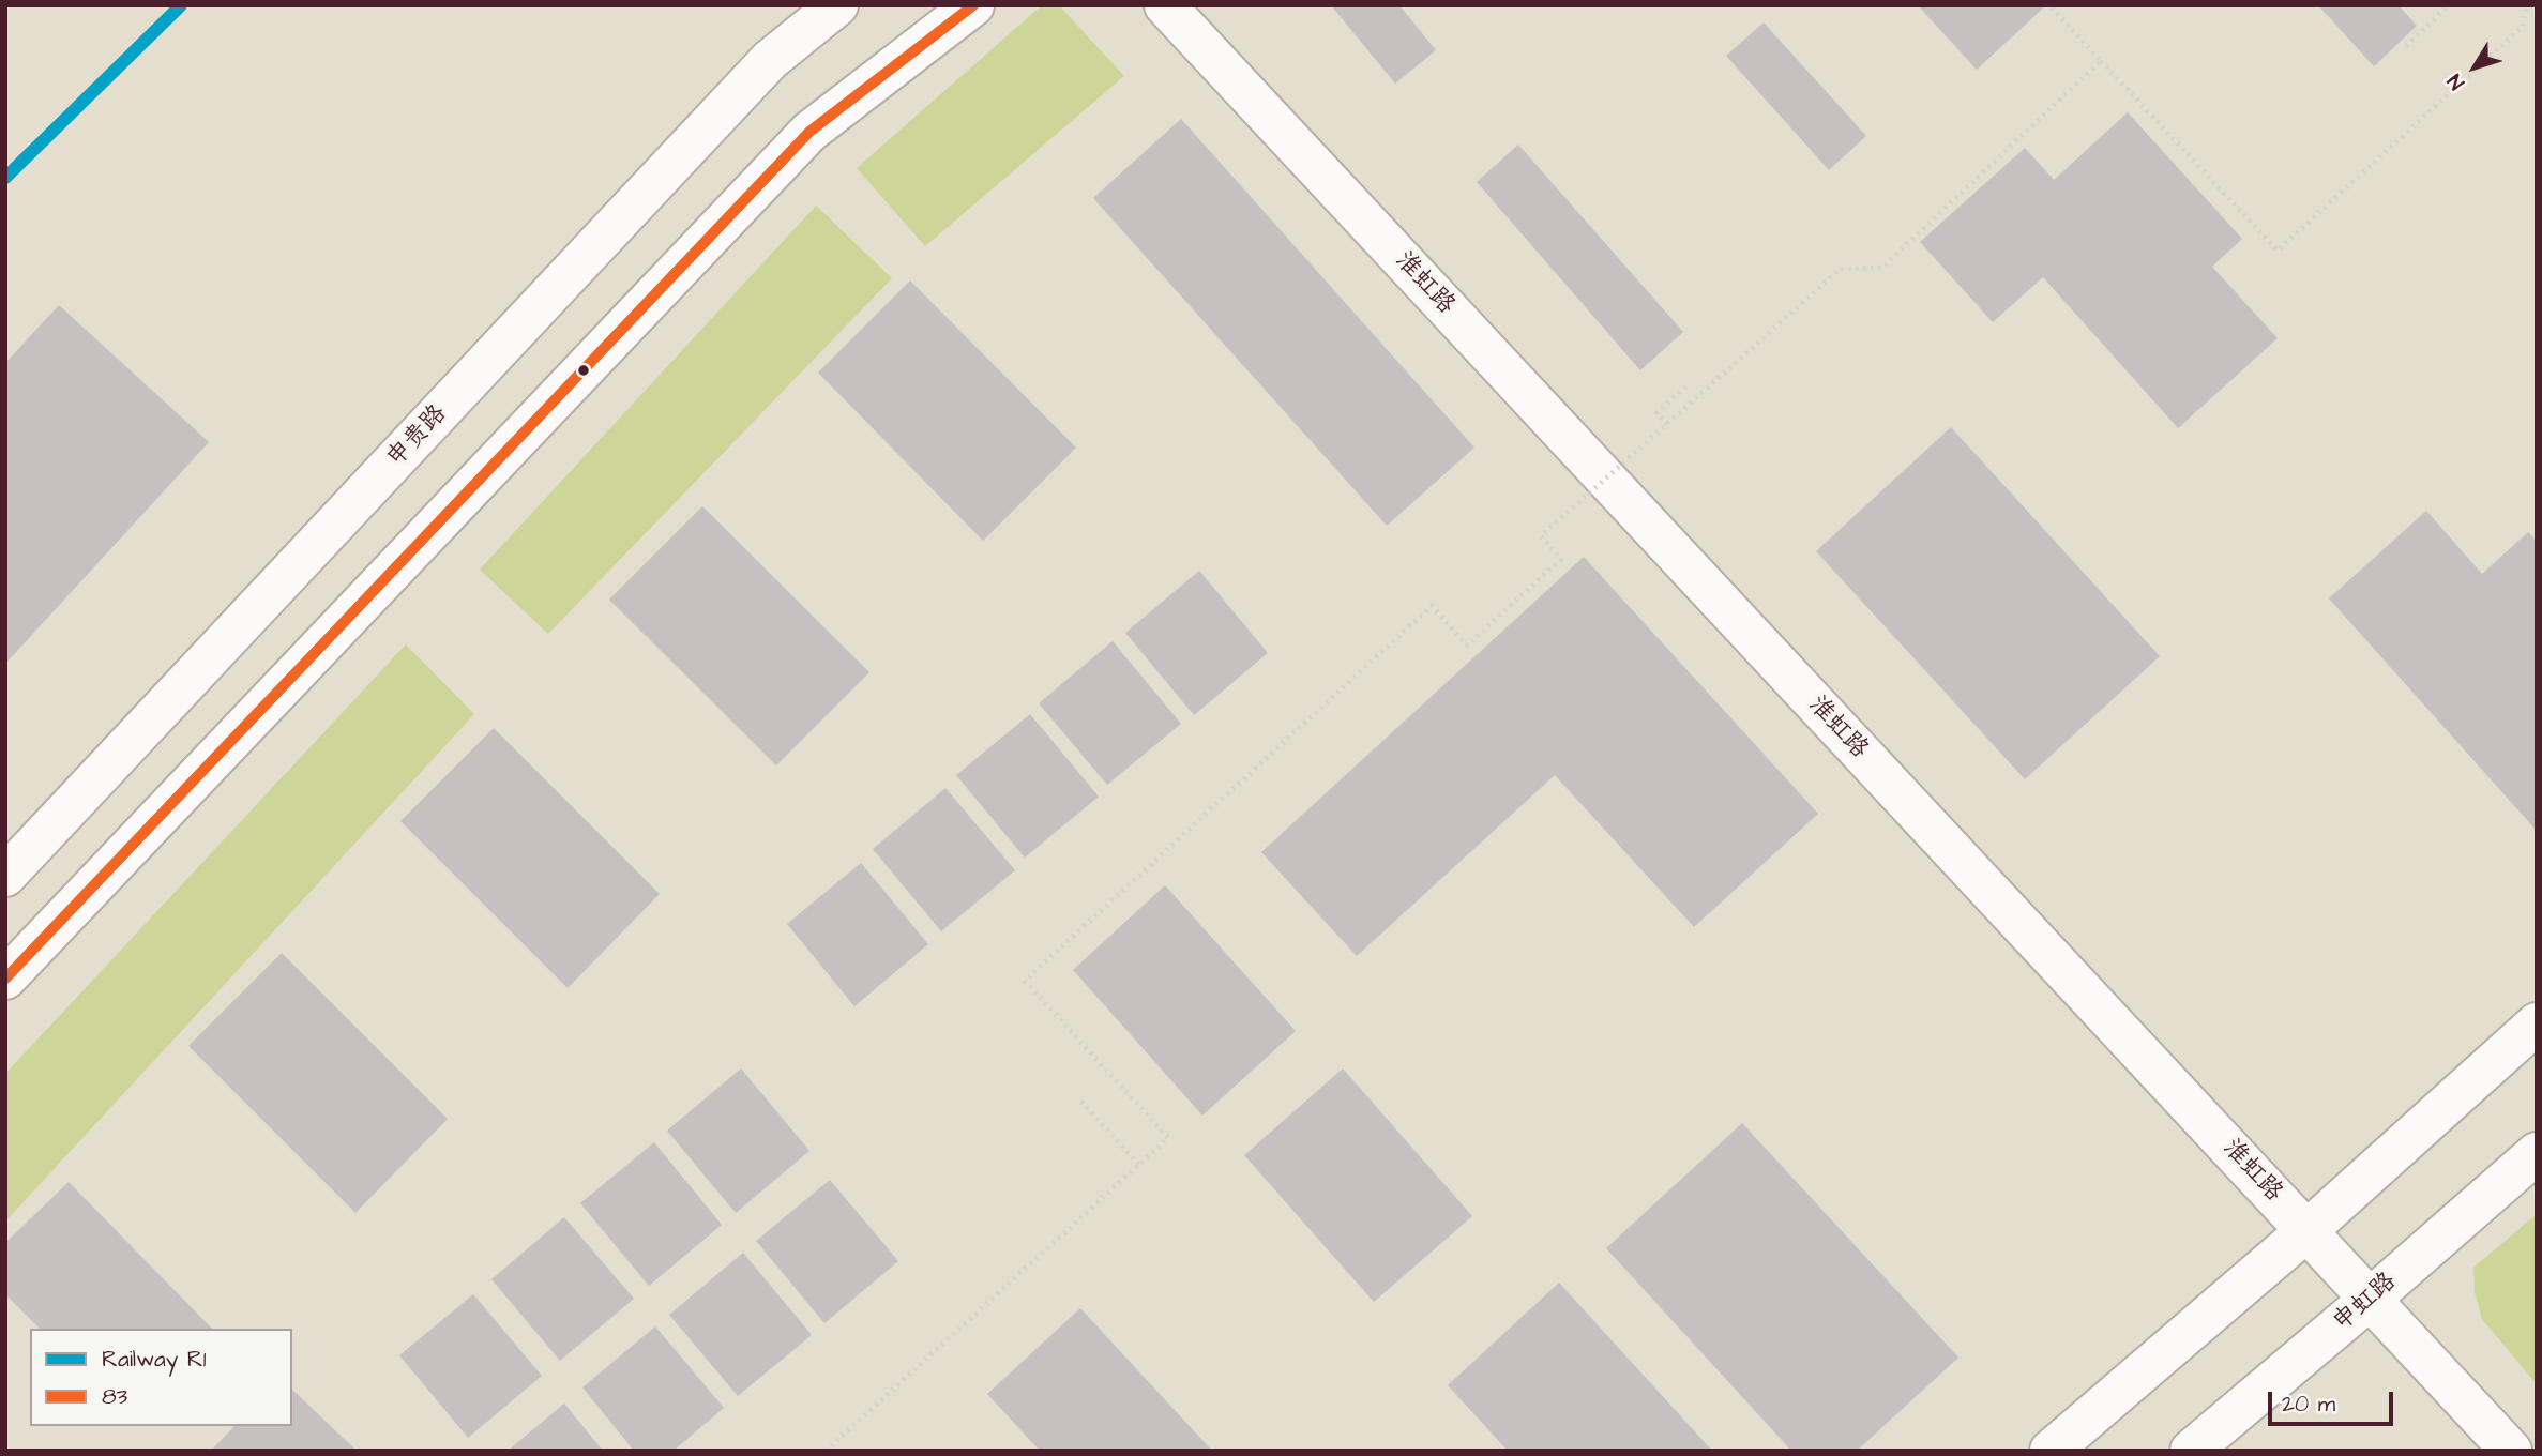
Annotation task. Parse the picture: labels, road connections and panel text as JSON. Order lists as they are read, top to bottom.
{
  "streets": {
    "main road": ["淮虹路", "申贵路", "申虹路"]
  },
  "crossings": [
    ["淮虹路", "申虹路"]
  ],
  "lines": ["rail line R1", "transit line 83"],
  "legend": ["Railway R1", "83"],
  "scale_bar": "20 m",
  "north": "bottom left"
}
